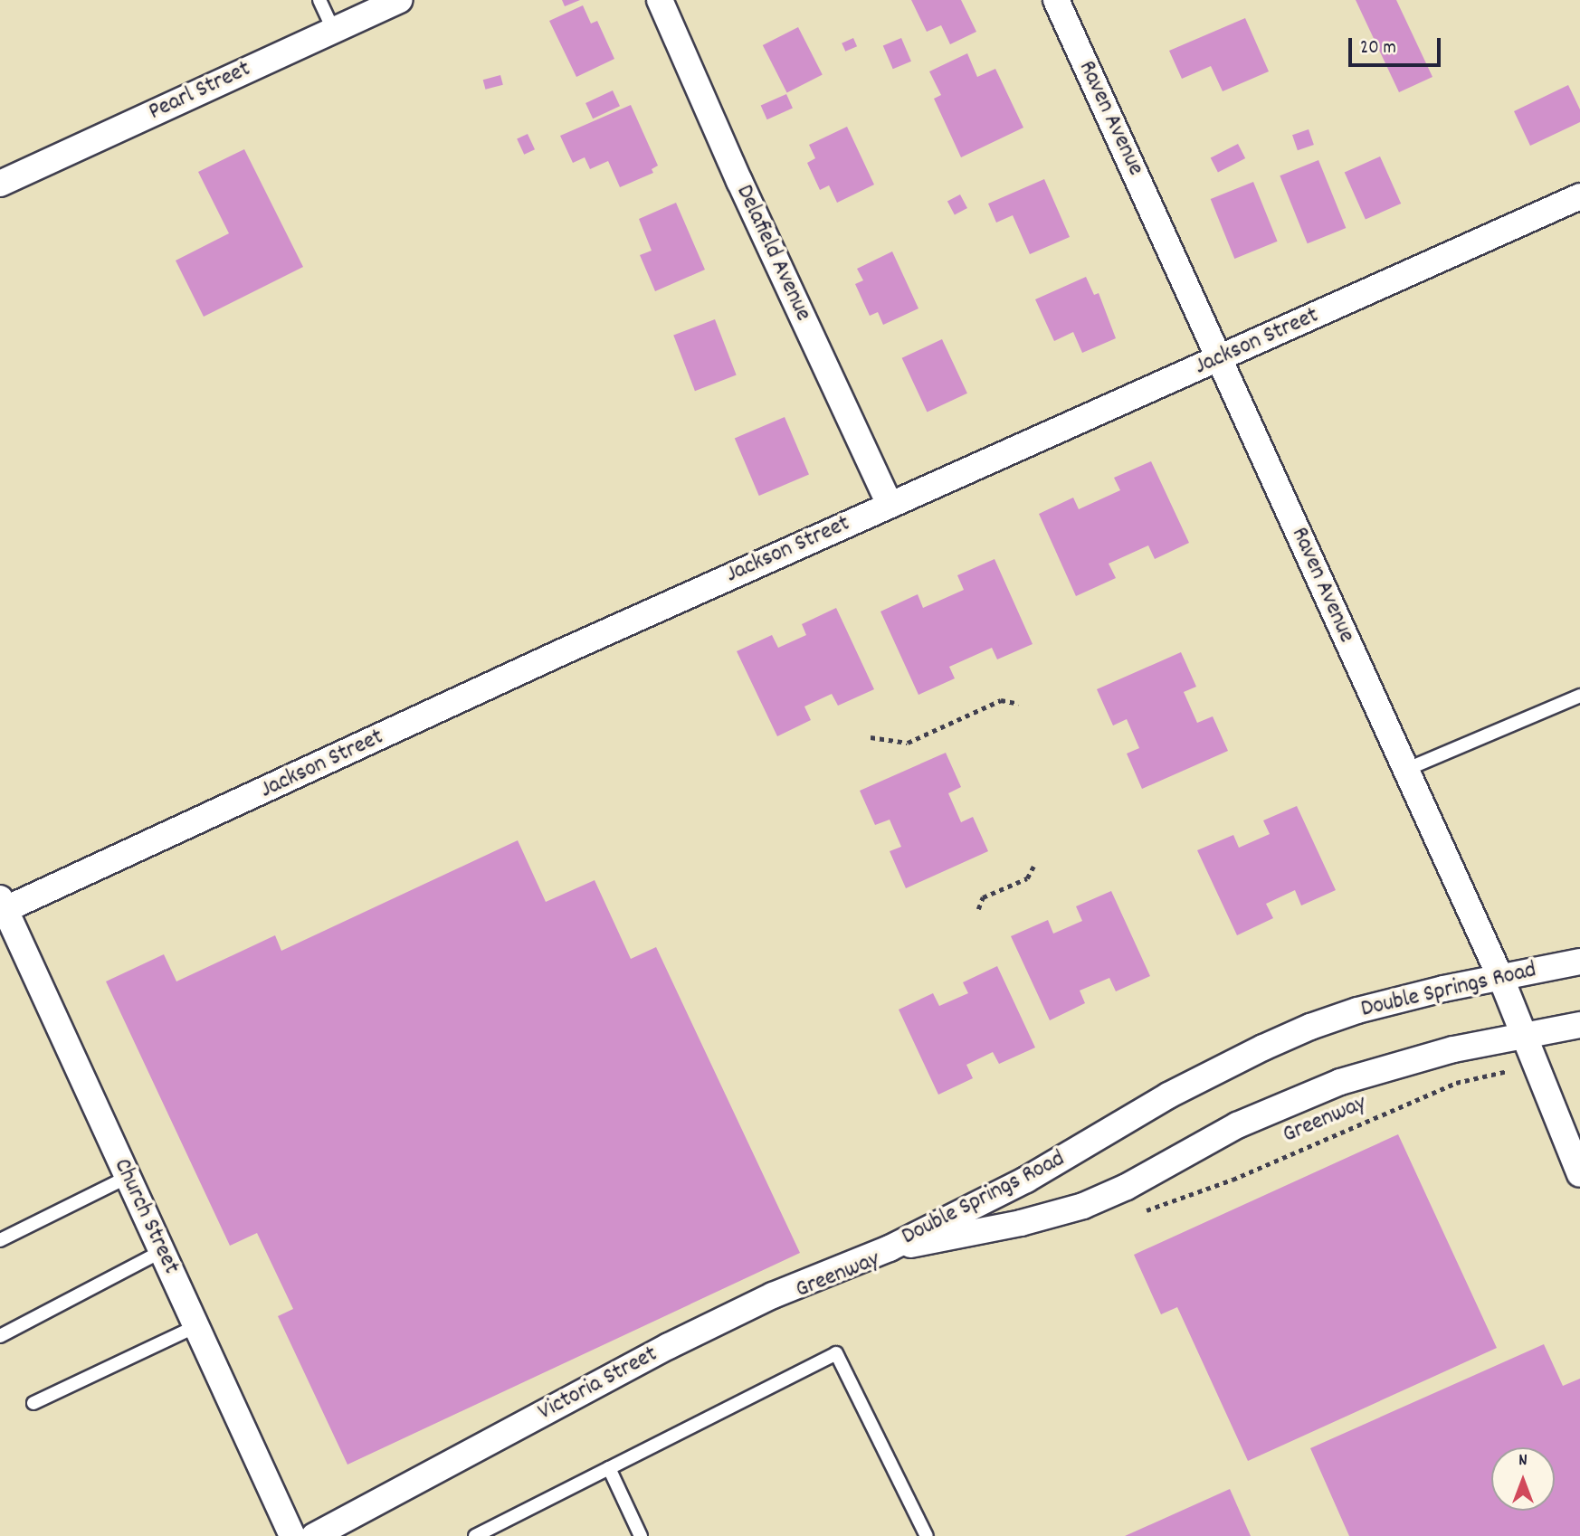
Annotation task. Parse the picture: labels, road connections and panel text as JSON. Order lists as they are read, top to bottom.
{
  "streets": {
    "street": [
      "Pearl Street",
      "Raven Avenue",
      "Delafield Avenue",
      "Jackson Street",
      "Double Springs Road",
      "Church Street",
      "Victoria Street"
    ],
    "path": ["Greenway"]
  },
  "crossings": [
    ["Raven Avenue", "Jackson Street"],
    ["Raven Avenue", "Double Springs Road"],
    ["Raven Avenue", "Greenway"],
    ["Delafield Avenue", "Jackson Street"],
    ["Jackson Street", "Church Street"],
    ["Double Springs Road", "Victoria Street"]
  ],
  "scale_bar": "20 m",
  "north": "top"
}
